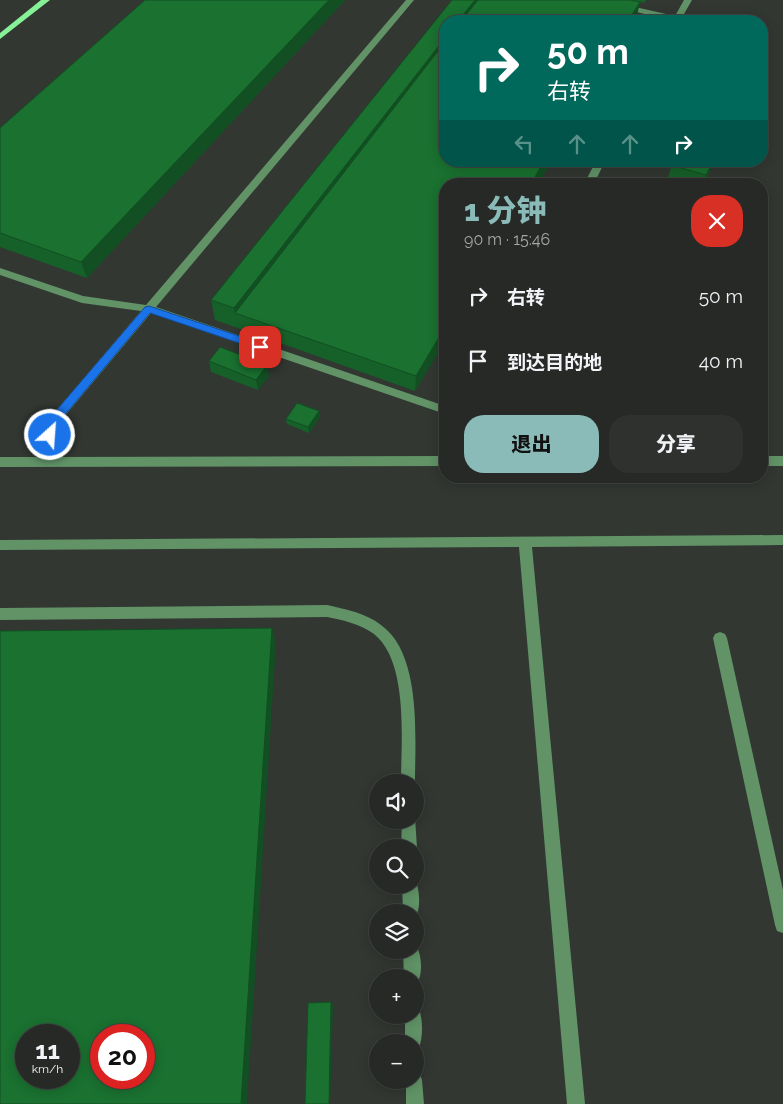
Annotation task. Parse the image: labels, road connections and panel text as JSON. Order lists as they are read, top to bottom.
{
  "page": {
    "turn": ["50 m", "右转"],
    "heading": ["1 分钟", "90 m · 15:46"],
    "list": [
      {
        "name": "右转",
        "value": "50 m"
      },
      {
        "name": "到达目的地",
        "value": "40 m"
      }
    ],
    "buttons": ["退出", "分享"],
    "map_buttons": ["+", "−"],
    "speed": "11 km/h",
    "limit": "20"
  }
}
